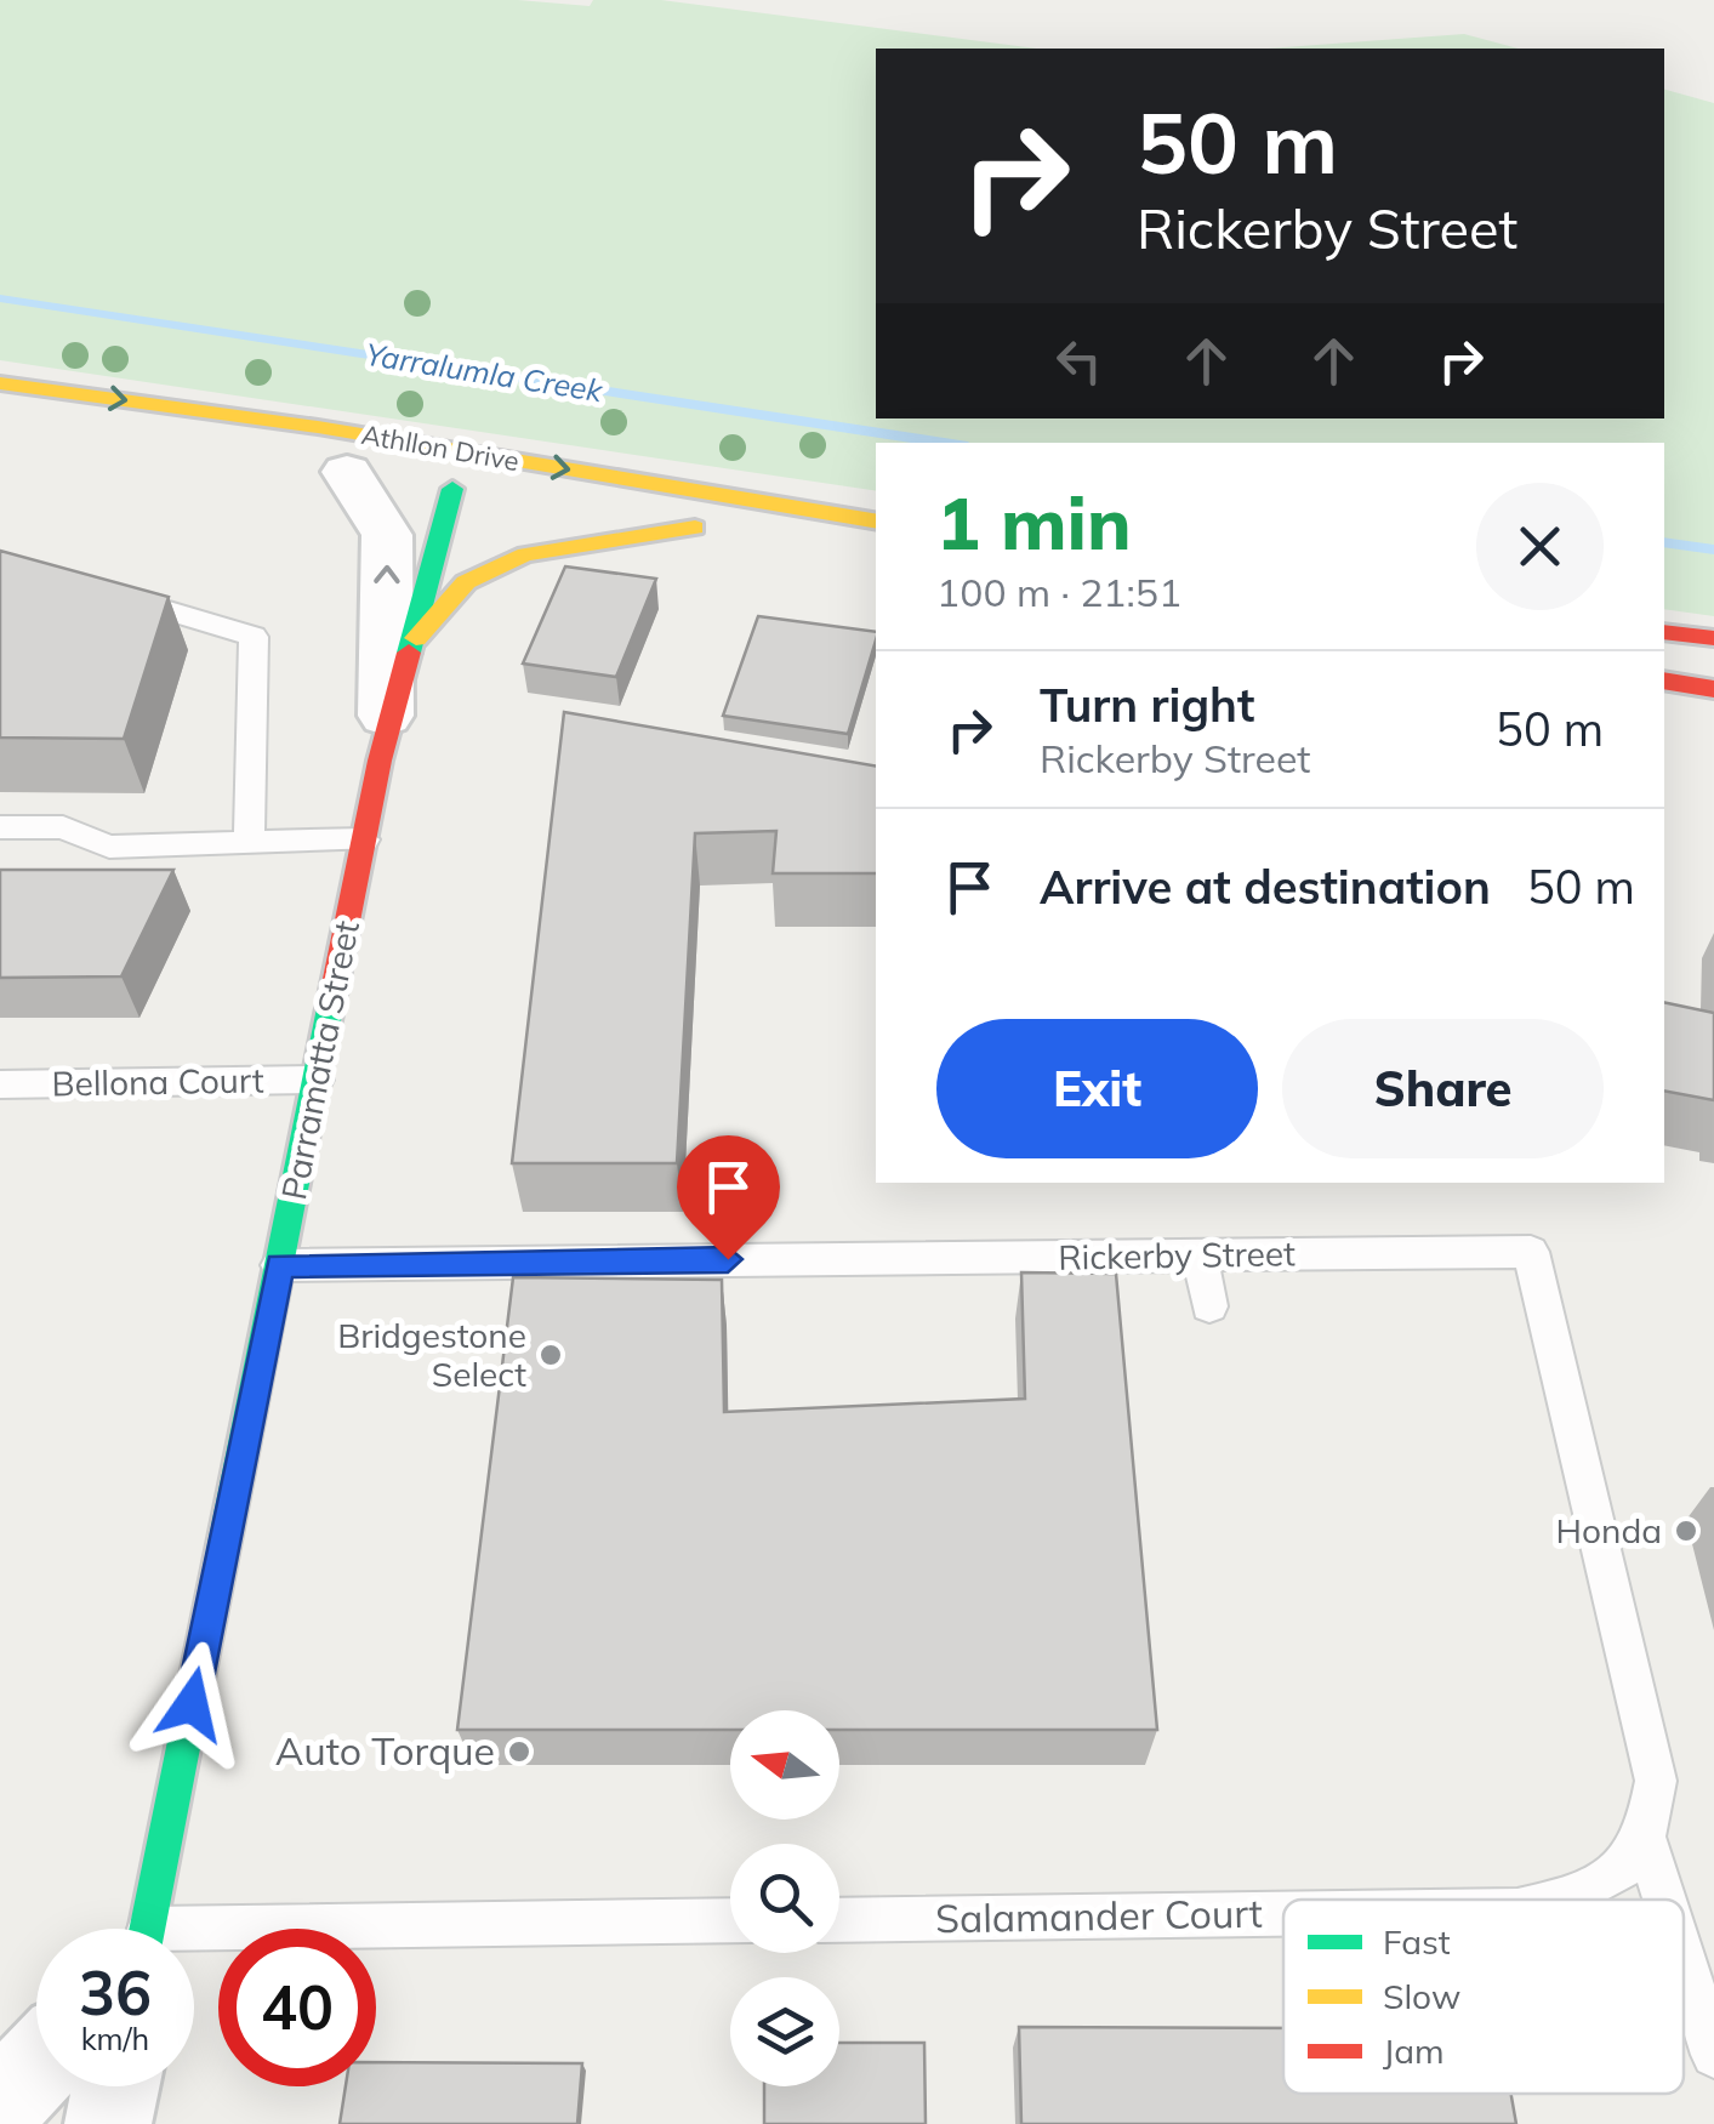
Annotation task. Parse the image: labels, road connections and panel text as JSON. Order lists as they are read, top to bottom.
{
  "streets": {
    "main road": ["Athllon Drive", "Parramatta Street"],
    "lane": ["Bellona Court", "Rickerby Street", "Salamander Court"]
  },
  "crossings": [
    ["Athllon Drive", "Parramatta Street"],
    ["Parramatta Street", "Bellona Court"],
    ["Parramatta Street", "Rickerby Street"],
    ["Rickerby Street", "Salamander Court"]
  ],
  "one_way": ["Athllon Drive"],
  "water": ["Yarralumla Creek"],
  "places": ["Bridgestone Select", "Honda", "Auto Torque"],
  "legend": ["Fast", "Slow", "Jam"],
  "north": "left",
  "page": {
    "turn": ["50 m", "Rickerby Street"],
    "heading": ["1 min", "100 m · 21:51"],
    "list": [
      {
        "name": "Turn right",
        "note": "Rickerby Street",
        "value": "50 m"
      },
      {
        "name": "Arrive at destination",
        "value": "50 m"
      }
    ],
    "buttons": ["Exit", "Share"],
    "speed": "36 km/h",
    "limit": "40"
  }
}
